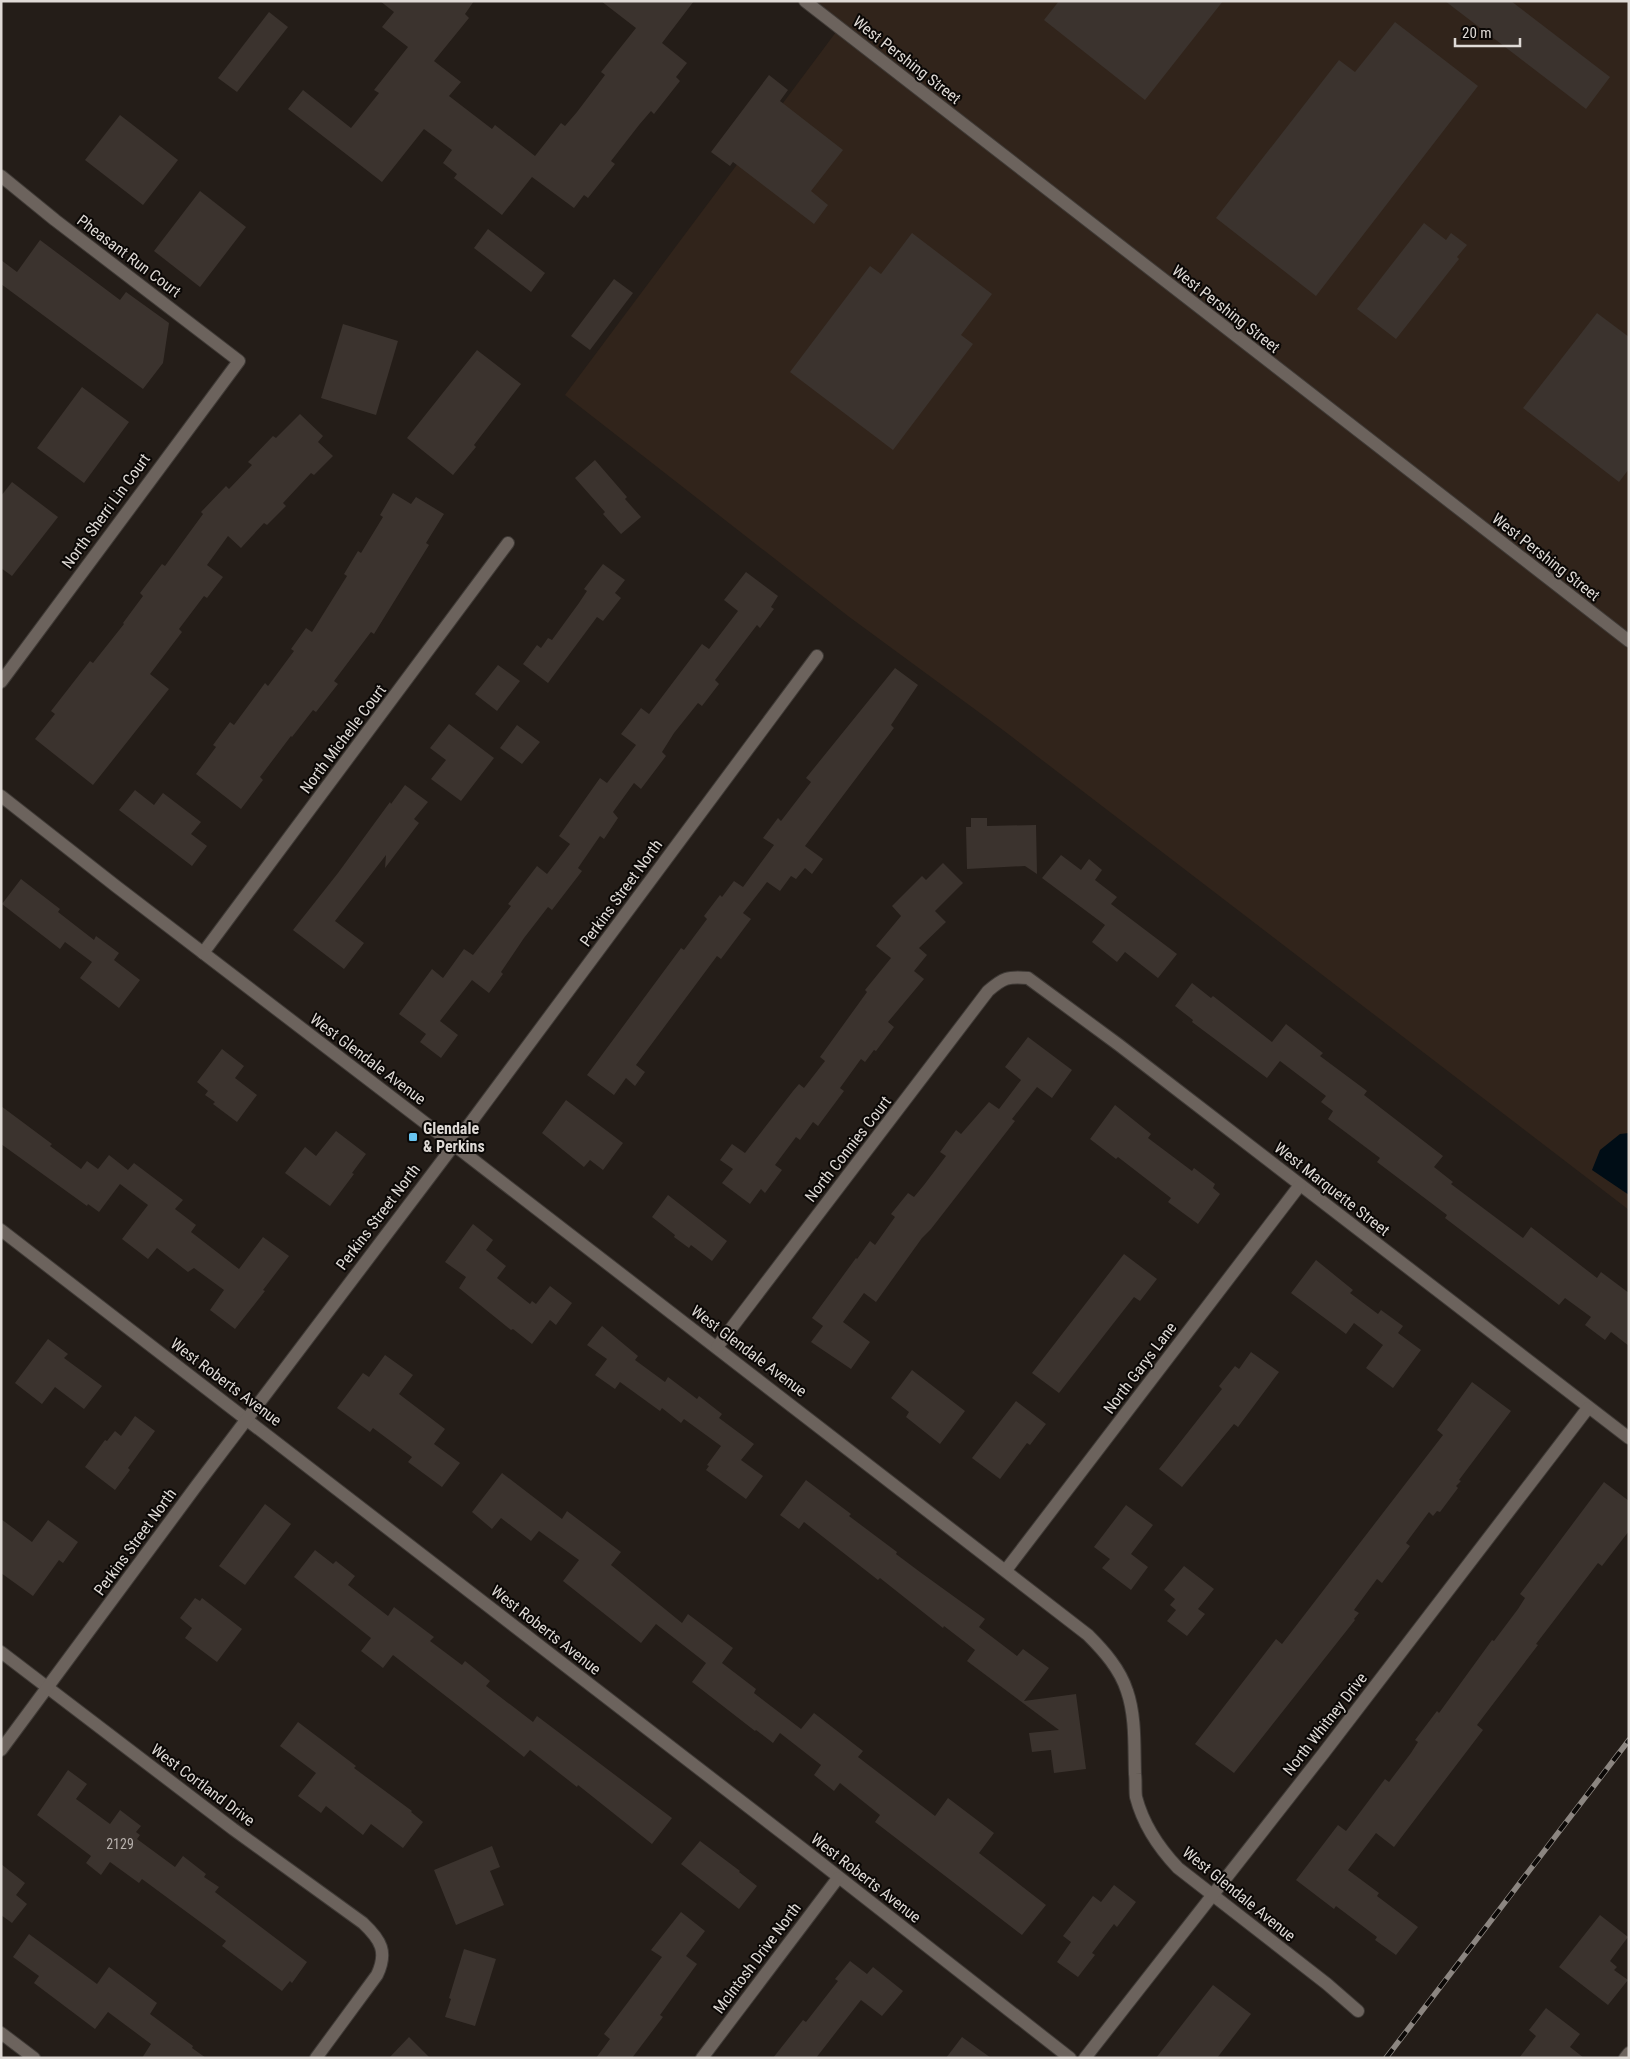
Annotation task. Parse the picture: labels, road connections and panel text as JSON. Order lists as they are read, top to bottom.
{
  "streets": {
    "street": [
      "West Pershing Street",
      "Pheasant Run Court",
      "North Sherri Lin Court",
      "North Michelle Court",
      "Perkins Street North",
      "West Glendale Avenue",
      "North Connies Court",
      "West Marquette Street",
      "North Garys Lane",
      "West Roberts Avenue",
      "North Whitney Drive",
      "West Cortland Drive",
      "McIntosh Drive North"
    ]
  },
  "crossings": [
    ["Pheasant Run Court", "North Sherri Lin Court"],
    ["North Michelle Court", "West Glendale Avenue"],
    ["Perkins Street North", "West Glendale Avenue"],
    ["Perkins Street North", "West Roberts Avenue"],
    ["Perkins Street North", "West Cortland Drive"],
    ["West Glendale Avenue", "North Connies Court"],
    ["West Glendale Avenue", "North Garys Lane"],
    ["West Glendale Avenue", "North Whitney Drive"],
    ["North Connies Court", "West Marquette Street"],
    ["West Marquette Street", "North Garys Lane"],
    ["West Marquette Street", "North Whitney Drive"],
    ["West Roberts Avenue", "McIntosh Drive North"]
  ],
  "places": {
    "transit": ["Glendale & Perkins"]
  },
  "house_numbers": ["2129"],
  "scale_bar": "20 m"
}
